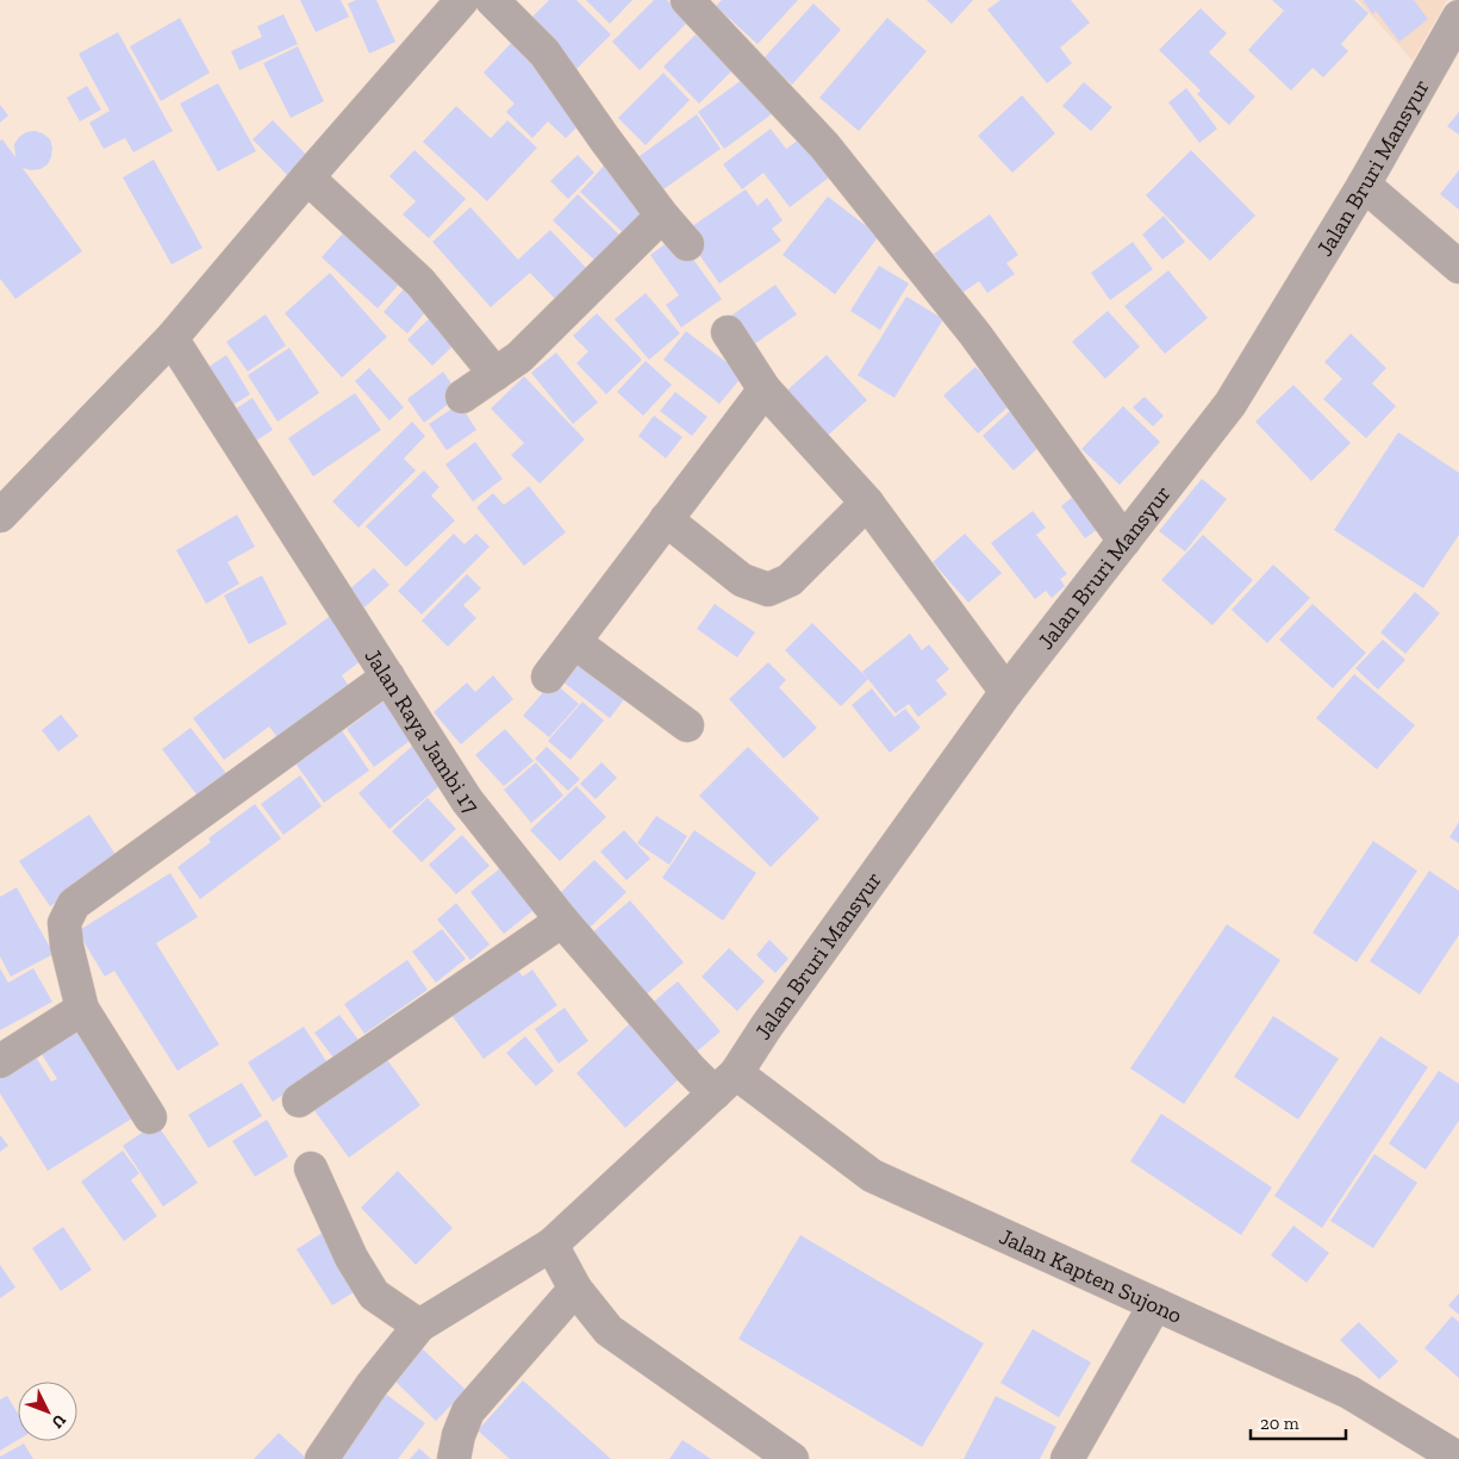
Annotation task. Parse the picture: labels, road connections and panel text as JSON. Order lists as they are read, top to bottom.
{
  "streets": {
    "street": ["Jalan Bruri Mansyur", "Jalan Raya Jambi 17", "Jalan Kapten Sujono"]
  },
  "crossings": [
    ["Jalan Bruri Mansyur", "Jalan Raya Jambi 17"],
    ["Jalan Bruri Mansyur", "Jalan Kapten Sujono"],
    ["Jalan Raya Jambi 17", "Jalan Kapten Sujono"]
  ],
  "scale_bar": "20 m",
  "north": "bottom right"
}
